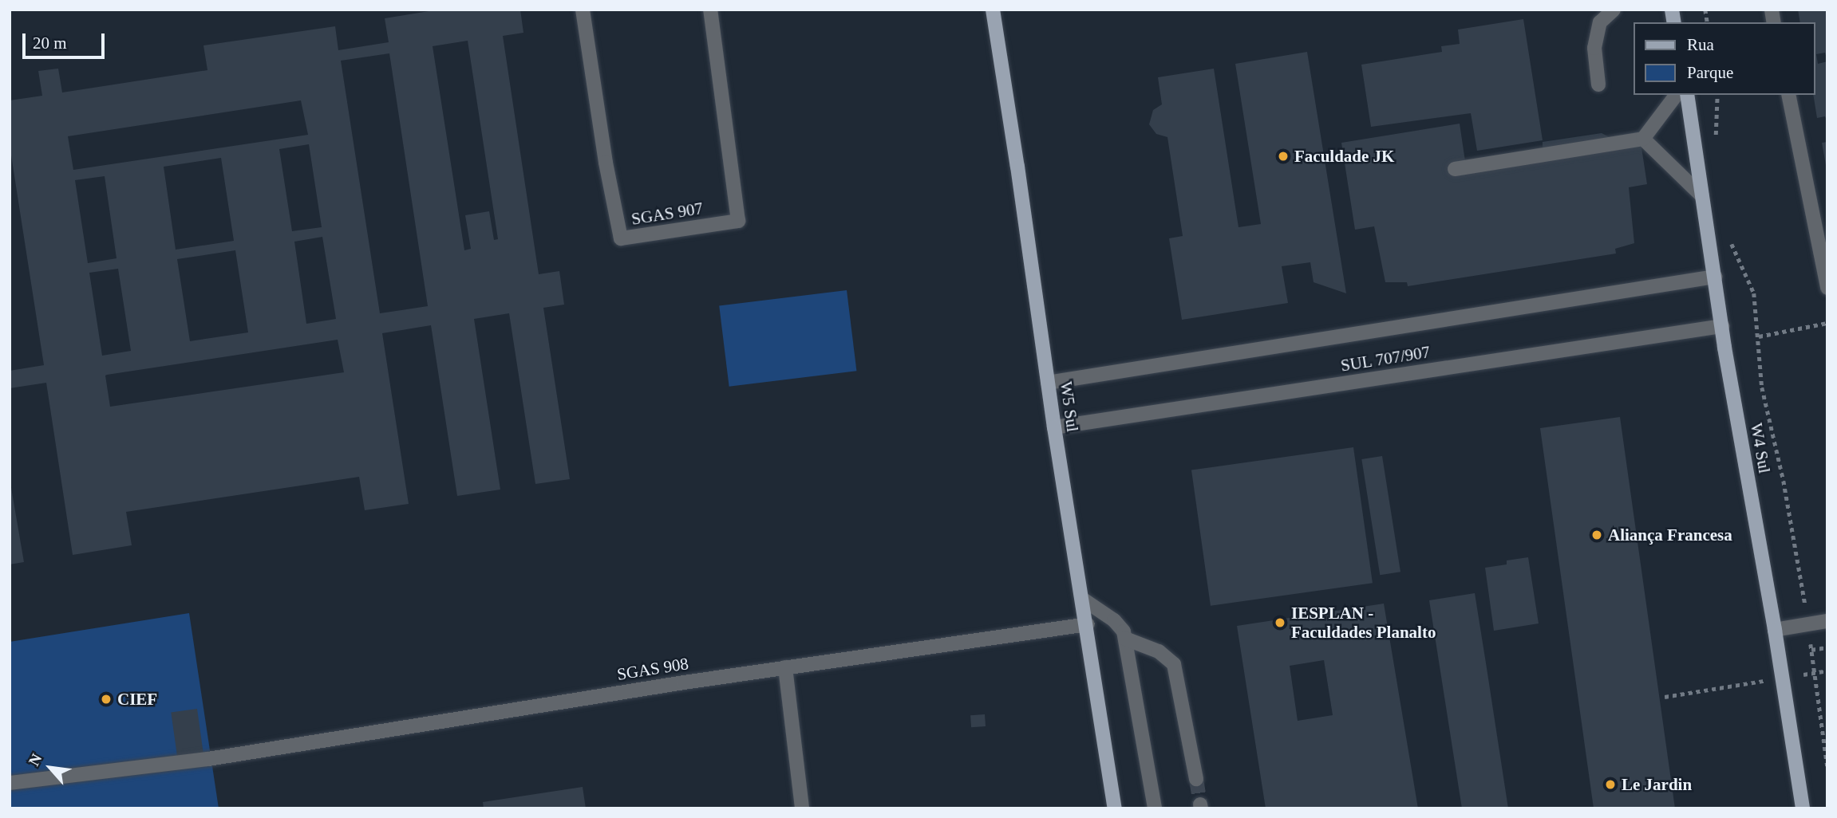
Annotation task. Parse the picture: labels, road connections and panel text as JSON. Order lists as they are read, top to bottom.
{
  "streets": {
    "main road": ["W5 Sul", "W4 Sul"],
    "street": ["SGAS 907", "SUL 707/907", "SGAS 908"]
  },
  "crossings": [
    ["SUL 707/907", "W5 Sul"],
    ["SUL 707/907", "W4 Sul"],
    ["W5 Sul", "SGAS 908"]
  ],
  "places": [
    "Faculdade JK",
    "Aliança Francesa",
    "IESPLAN - Faculdades Planalto",
    "CIEF",
    "Le Jardin"
  ],
  "legend": ["Rua", "Parque"],
  "scale_bar": "20 m",
  "north": "top left"
}
